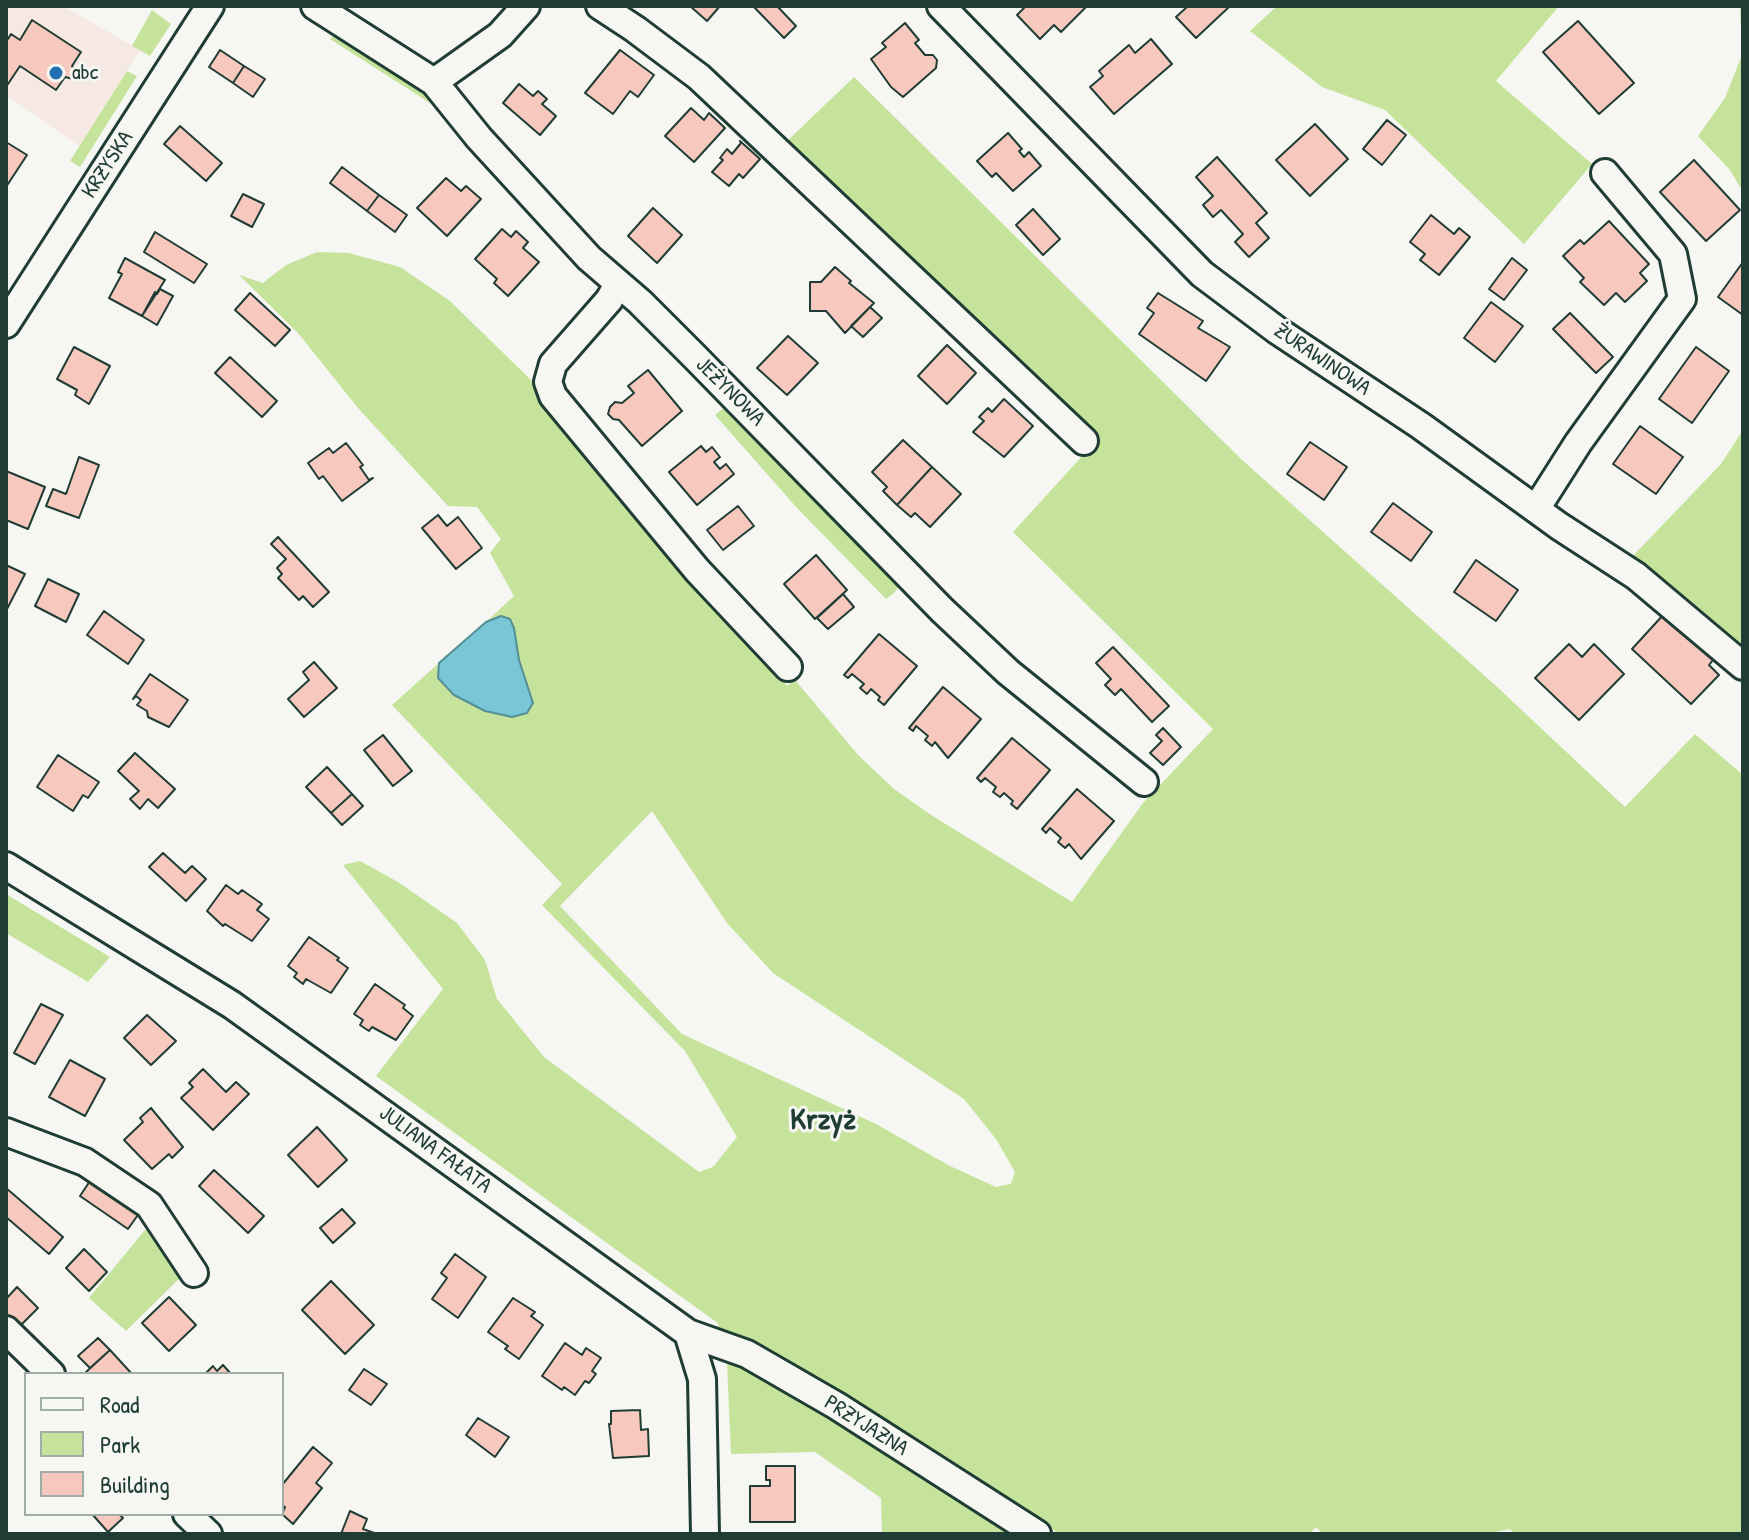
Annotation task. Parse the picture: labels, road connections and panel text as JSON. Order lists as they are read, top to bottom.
{
  "streets": {
    "street": [
      "KRZYSKA",
      "ŻURAWINOWA",
      "JEŻYNOWA",
      "JULIANA FAŁATA",
      "PRZYJAZNA"
    ]
  },
  "crossings": [
    ["JULIANA FAŁATA", "PRZYJAZNA"]
  ],
  "districts": ["Krzyż"],
  "places": ["abc"],
  "legend": ["Road", "Park", "Building"]
}
